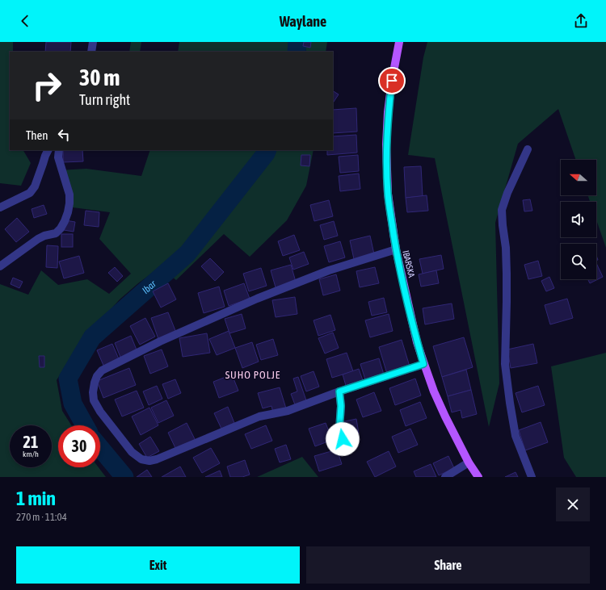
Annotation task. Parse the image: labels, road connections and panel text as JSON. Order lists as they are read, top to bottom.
{
  "streets": {
    "main road": ["IBARSKA"]
  },
  "districts": ["SUHO POLJE"],
  "water": ["Ibar"],
  "north": "left",
  "page": {
    "header": "Waylane",
    "turn": ["30 m", "Turn right"],
    "then": "Then",
    "speed": "21 km/h",
    "limit": "30",
    "heading": ["1 min", "270 m · 11:04"],
    "buttons": ["Exit", "Share"]
  }
}
